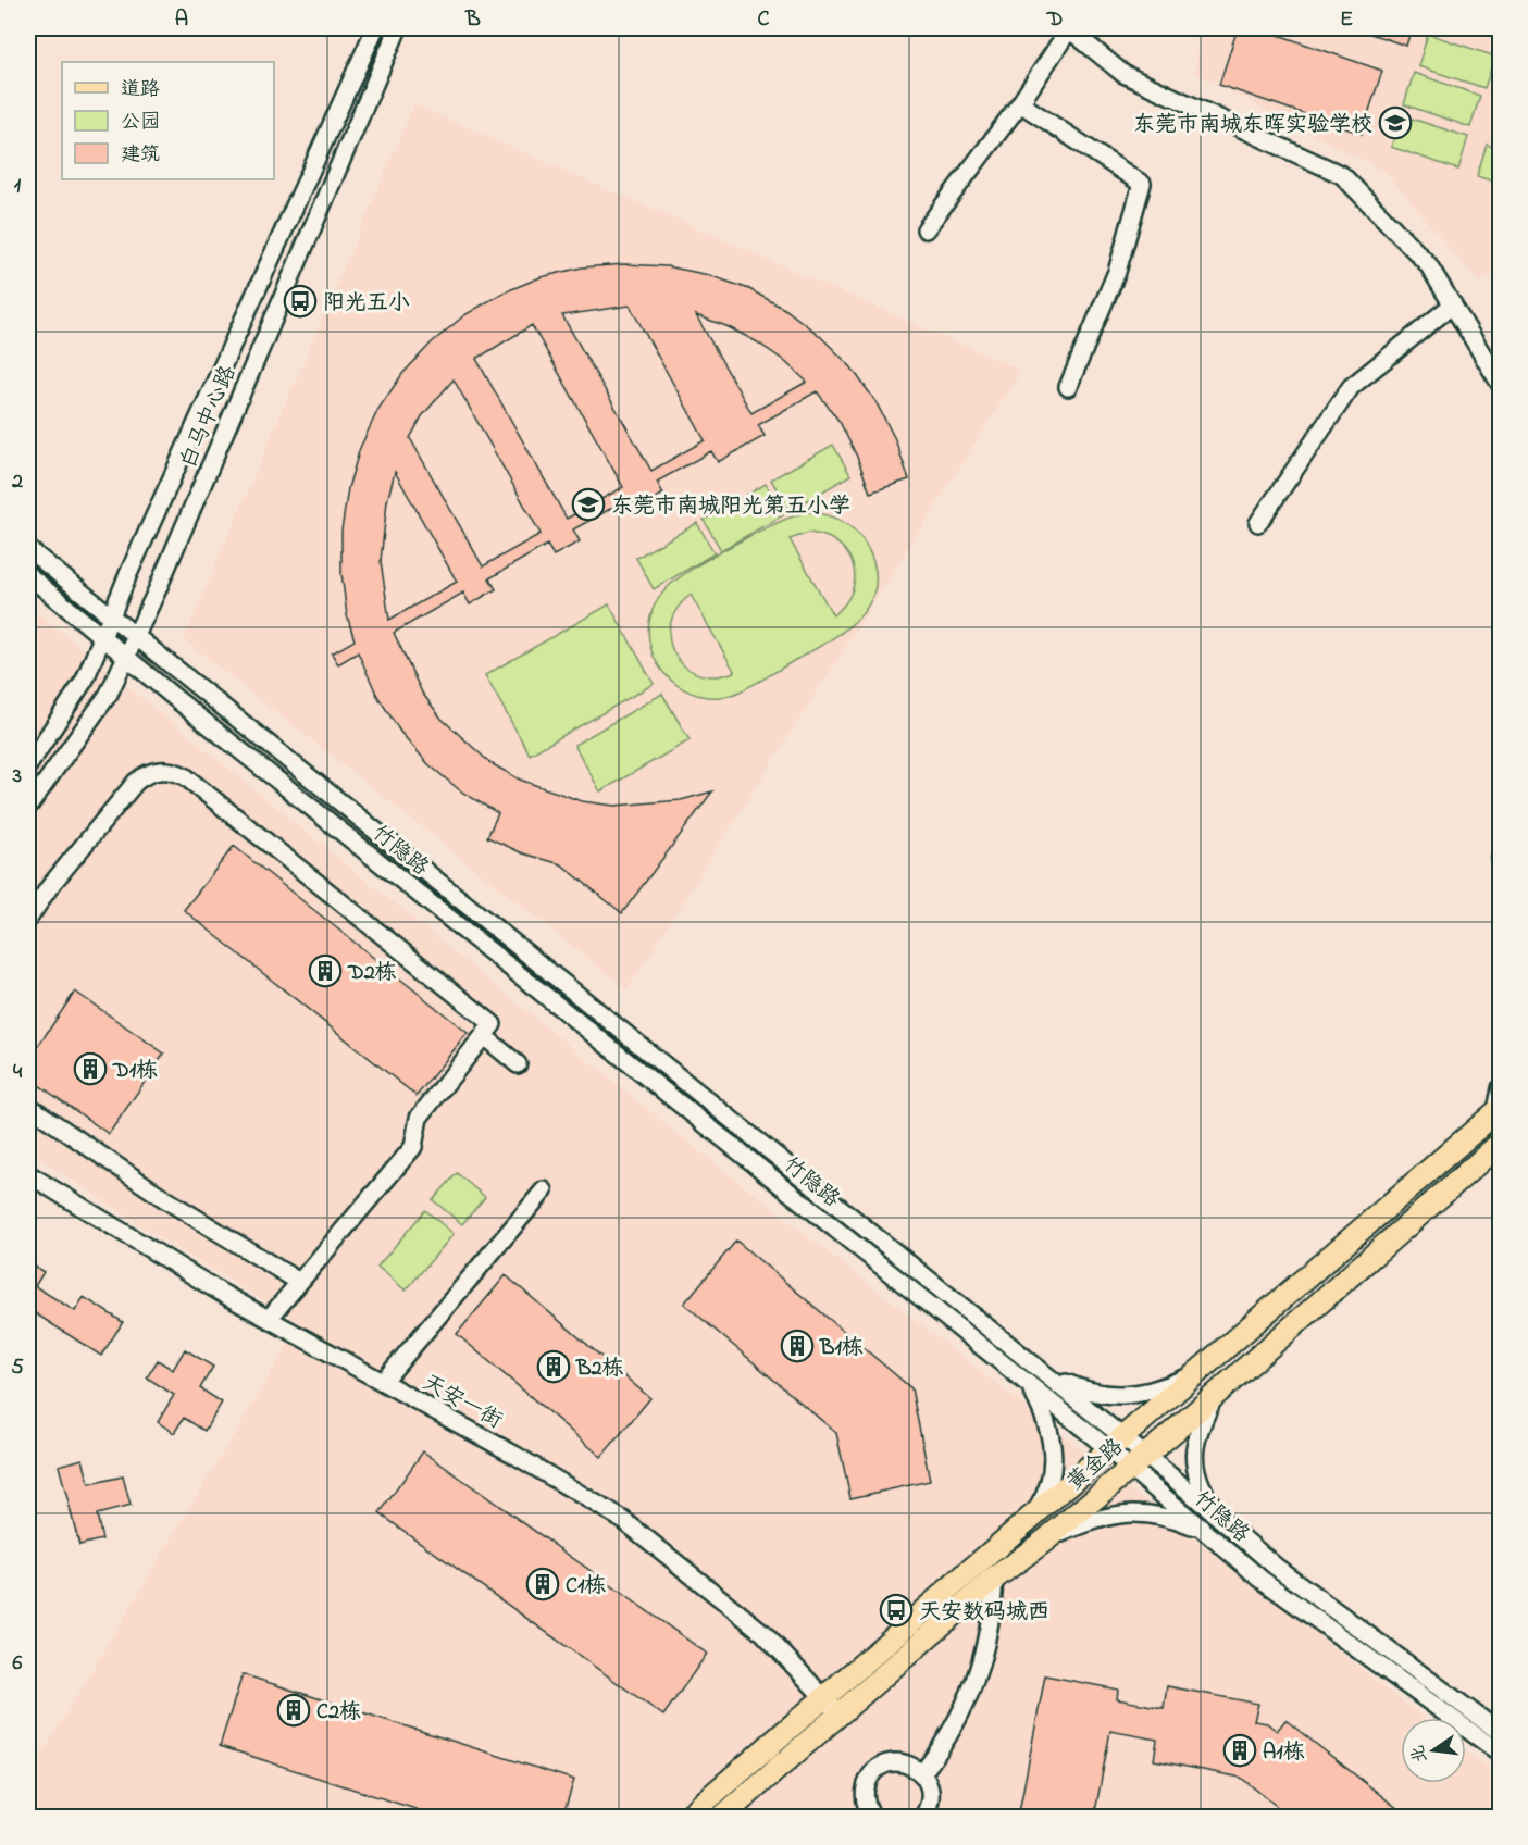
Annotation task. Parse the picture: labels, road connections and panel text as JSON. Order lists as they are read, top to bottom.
{
  "streets": {
    "main road": ["黄金路"],
    "street": ["白马中心路", "竹隐路", "天安一街"]
  },
  "crossings": [
    ["白马中心路", "竹隐路"],
    ["竹隐路", "黄金路"],
    ["天安一街", "黄金路"]
  ],
  "places": {
    "school or university": ["东莞市南城东晖实验学校", "东莞市南城阳光第五小学"],
    "bus stop": ["阳光五小", "天安数码城西"],
    "building": [
      "D2栋",
      "D1栋",
      "B1栋",
      "B2栋",
      "C1栋",
      "C2栋",
      "A1栋"
    ]
  },
  "legend": ["道路", "公园", "建筑"],
  "north": "left",
  "grid": {
    "columns": [
      "A",
      "B",
      "C",
      "D",
      "E"
    ],
    "rows": [
      "1",
      "2",
      "3",
      "4",
      "5",
      "6"
    ]
  }
}
